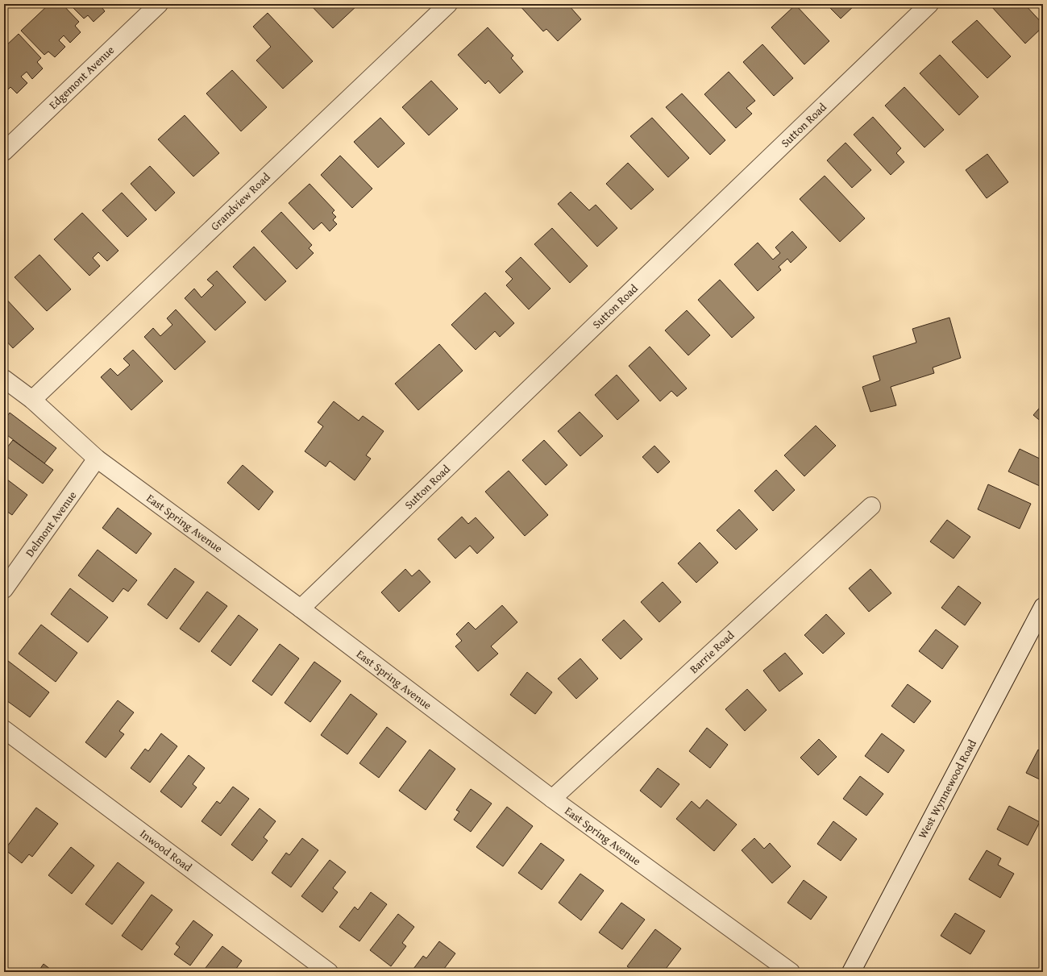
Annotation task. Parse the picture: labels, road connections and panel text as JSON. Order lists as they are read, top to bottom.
{
  "streets": {
    "street": [
      "Edgemont Avenue",
      "Sutton Road",
      "Grandview Road",
      "East Spring Avenue",
      "Delmont Avenue",
      "Barrie Road",
      "West Wynnewood Road",
      "Inwood Road"
    ]
  },
  "crossings": [
    ["Sutton Road", "East Spring Avenue"],
    ["Grandview Road", "East Spring Avenue"],
    ["East Spring Avenue", "Delmont Avenue"],
    ["East Spring Avenue", "Barrie Road"]
  ]
}
